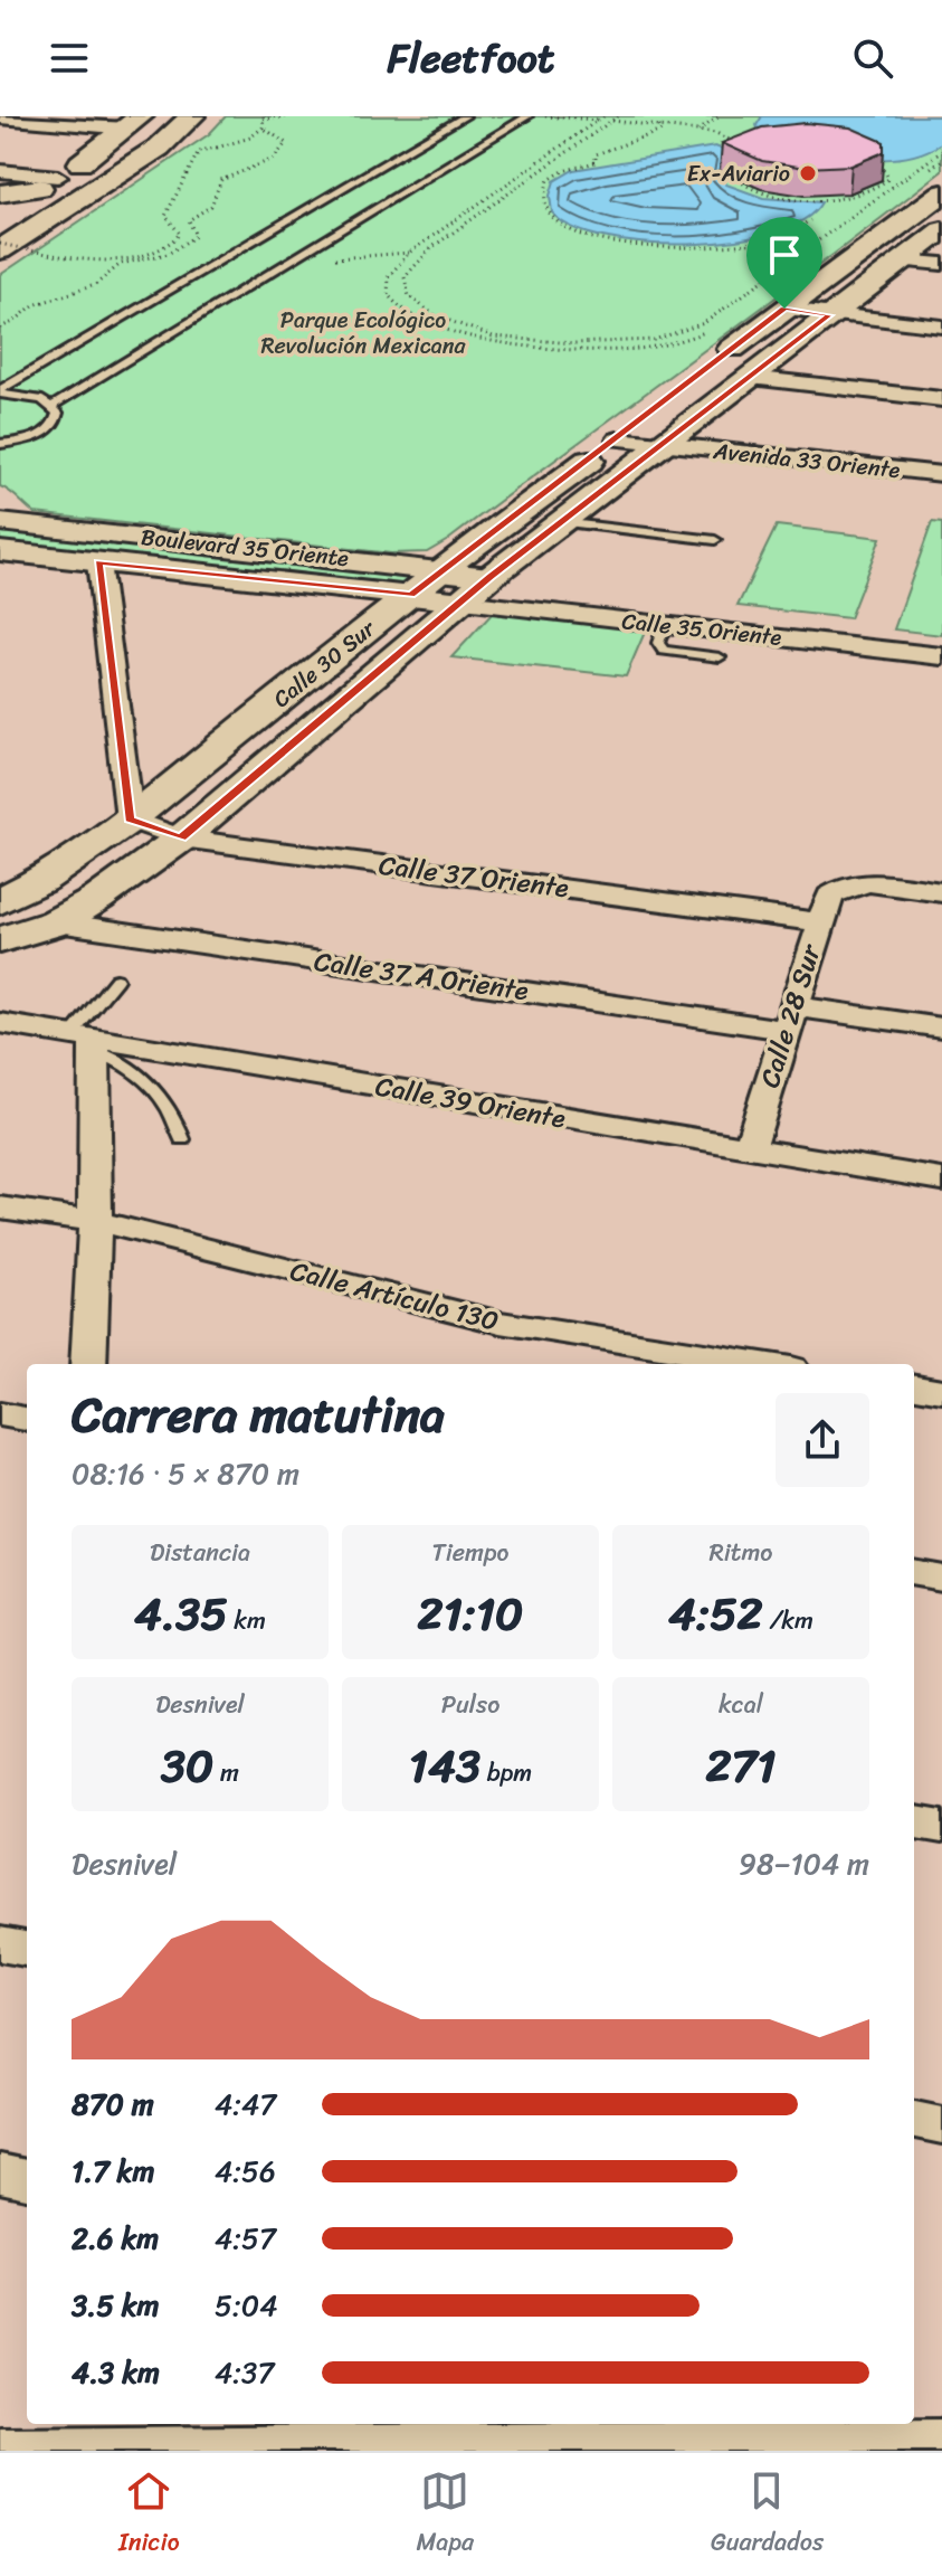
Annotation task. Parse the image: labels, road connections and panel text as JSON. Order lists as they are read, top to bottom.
{
  "streets": {
    "main road": ["Calle 30 Sur"],
    "street": [
      "Avenida 33 Oriente",
      "Boulevard 35 Oriente",
      "Calle 35 Oriente",
      "Calle 37 Oriente",
      "Calle 37 A Oriente",
      "Calle 28 Sur",
      "Calle 39 Oriente",
      "Calle Artículo 130"
    ]
  },
  "crossings": [
    ["Avenida 33 Oriente", "Calle 30 Sur"],
    ["Boulevard 35 Oriente", "Calle 35 Oriente"],
    ["Boulevard 35 Oriente", "Calle 30 Sur"],
    ["Calle 35 Oriente", "Calle 30 Sur"],
    ["Calle 30 Sur", "Calle 37 Oriente"],
    ["Calle 30 Sur", "Calle 37 A Oriente"],
    ["Calle 37 Oriente", "Calle 28 Sur"],
    ["Calle 37 A Oriente", "Calle 28 Sur"],
    ["Calle 28 Sur", "Calle 39 Oriente"]
  ],
  "parks": ["Parque Ecológico Revolución Mexicana"],
  "places": ["Ex-Aviario"],
  "page": {
    "header": "Fleetfoot",
    "heading": ["Carrera matutina", "08:16 · 5 × 870 m"],
    "stats": [
      ["Distancia", "4.35 km"],
      ["Tiempo", "21:10"],
      ["Ritmo", "4:52 /km"],
      ["Desnivel", "30 m"],
      ["Pulso", "143 bpm"],
      ["kcal", "271"]
    ],
    "chart": ["Desnivel", "98–104 m"],
    "list": [
      {
        "name": "870 m",
        "note": "4:47"
      },
      {
        "name": "1.7 km",
        "note": "4:56"
      },
      {
        "name": "2.6 km",
        "note": "4:57"
      },
      {
        "name": "3.5 km",
        "note": "5:04"
      },
      {
        "name": "4.3 km",
        "note": "4:37"
      }
    ],
    "tabs": ["Inicio", "Mapa", "Guardados"]
  }
}
